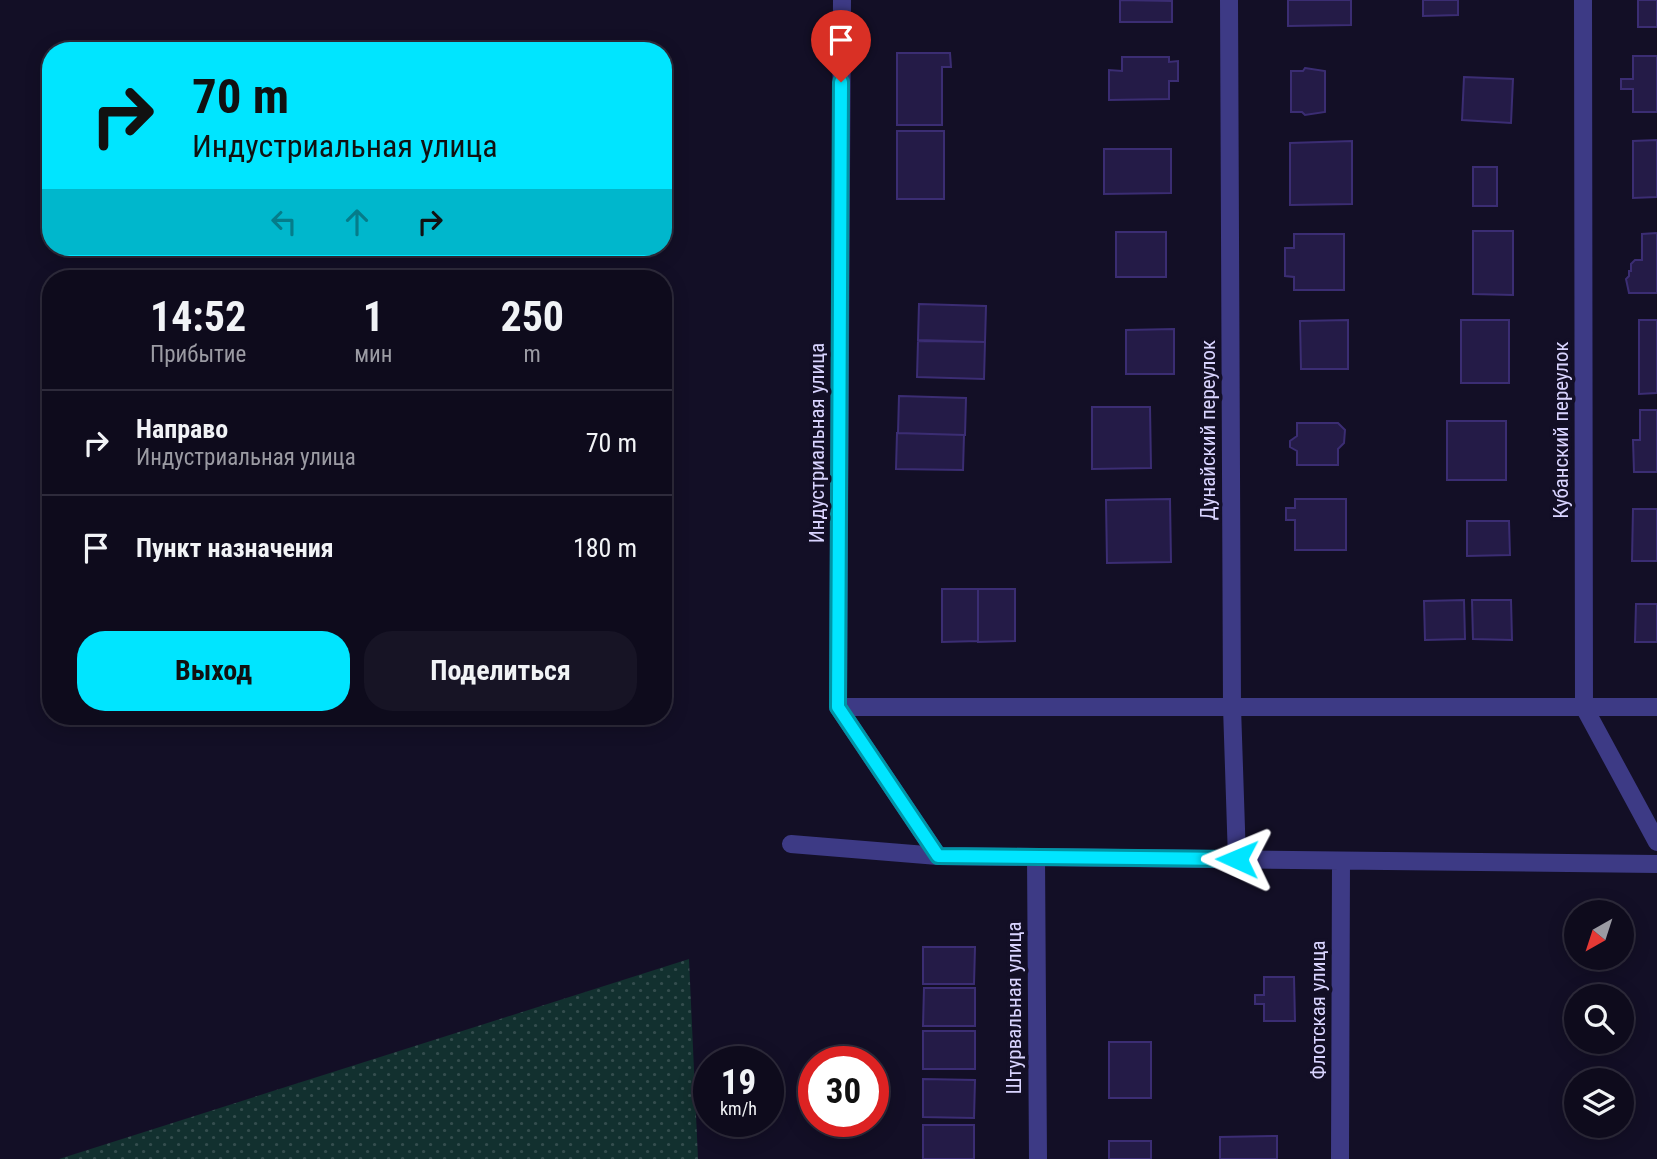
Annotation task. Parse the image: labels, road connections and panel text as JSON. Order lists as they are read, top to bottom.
{
  "streets": {
    "street": [
      "Дунайский переулок",
      "Кубанский переулок",
      "Индустриальная улица",
      "Штурвальная улица",
      "Флотская улица"
    ]
  },
  "north": "bottom left",
  "page": {
    "turn": ["70 m", "Индустриальная улица"],
    "eta": [
      "14:52",
      "Прибытие",
      "1",
      "мин",
      "250",
      "m"
    ],
    "list": [
      {
        "name": "Направо",
        "note": "Индустриальная улица",
        "value": "70 m"
      },
      {
        "name": "Пункт назначения",
        "value": "180 m"
      }
    ],
    "buttons": ["Выход", "Поделиться"],
    "speed": "19 km/h",
    "limit": "30"
  }
}
